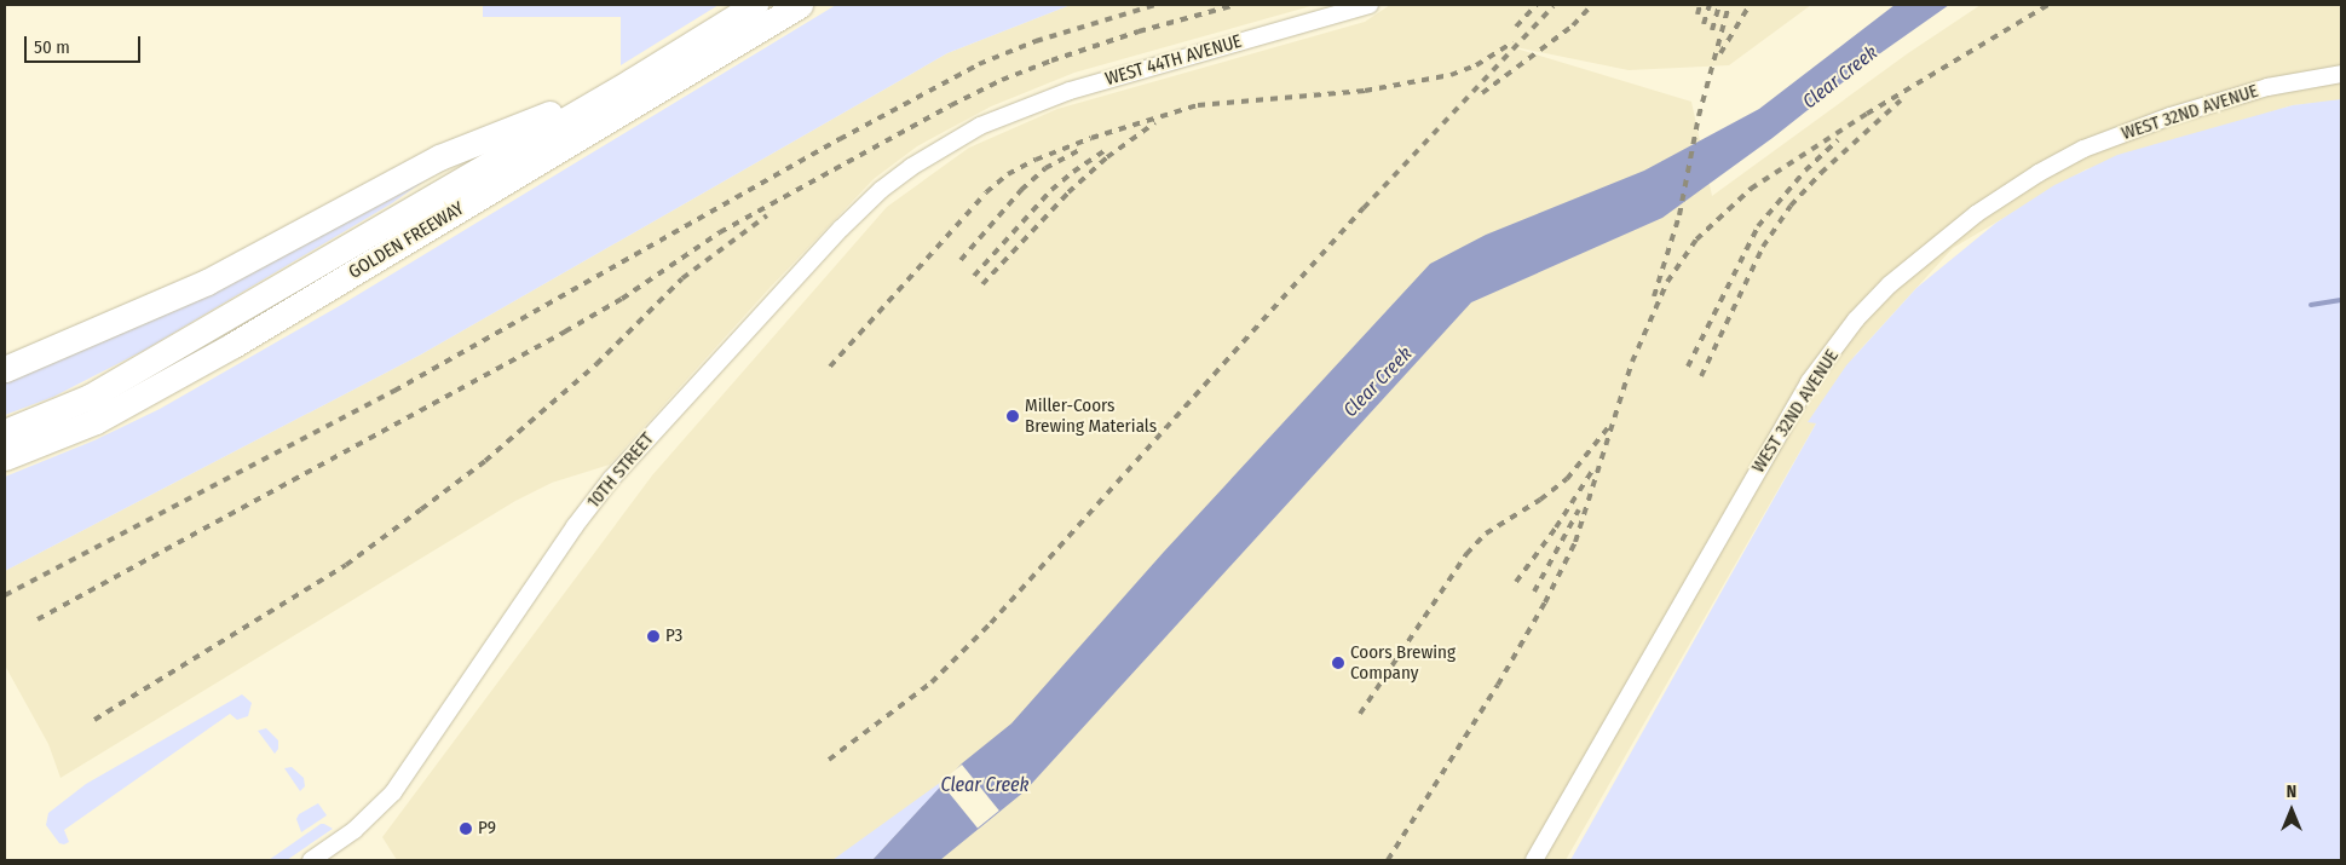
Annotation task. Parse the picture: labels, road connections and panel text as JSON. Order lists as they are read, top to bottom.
{
  "streets": {
    "highway": ["GOLDEN FREEWAY"],
    "street": ["WEST 44TH AVENUE", "WEST 32ND AVENUE", "10TH STREET"]
  },
  "crossings": [
    ["WEST 44TH AVENUE", "10TH STREET"]
  ],
  "water": ["Clear Creek"],
  "places": [
    "Miller-Coors Brewing Materials",
    "P3",
    "Coors Brewing Company",
    "P9"
  ],
  "scale_bar": "50 m",
  "north": "top"
}
